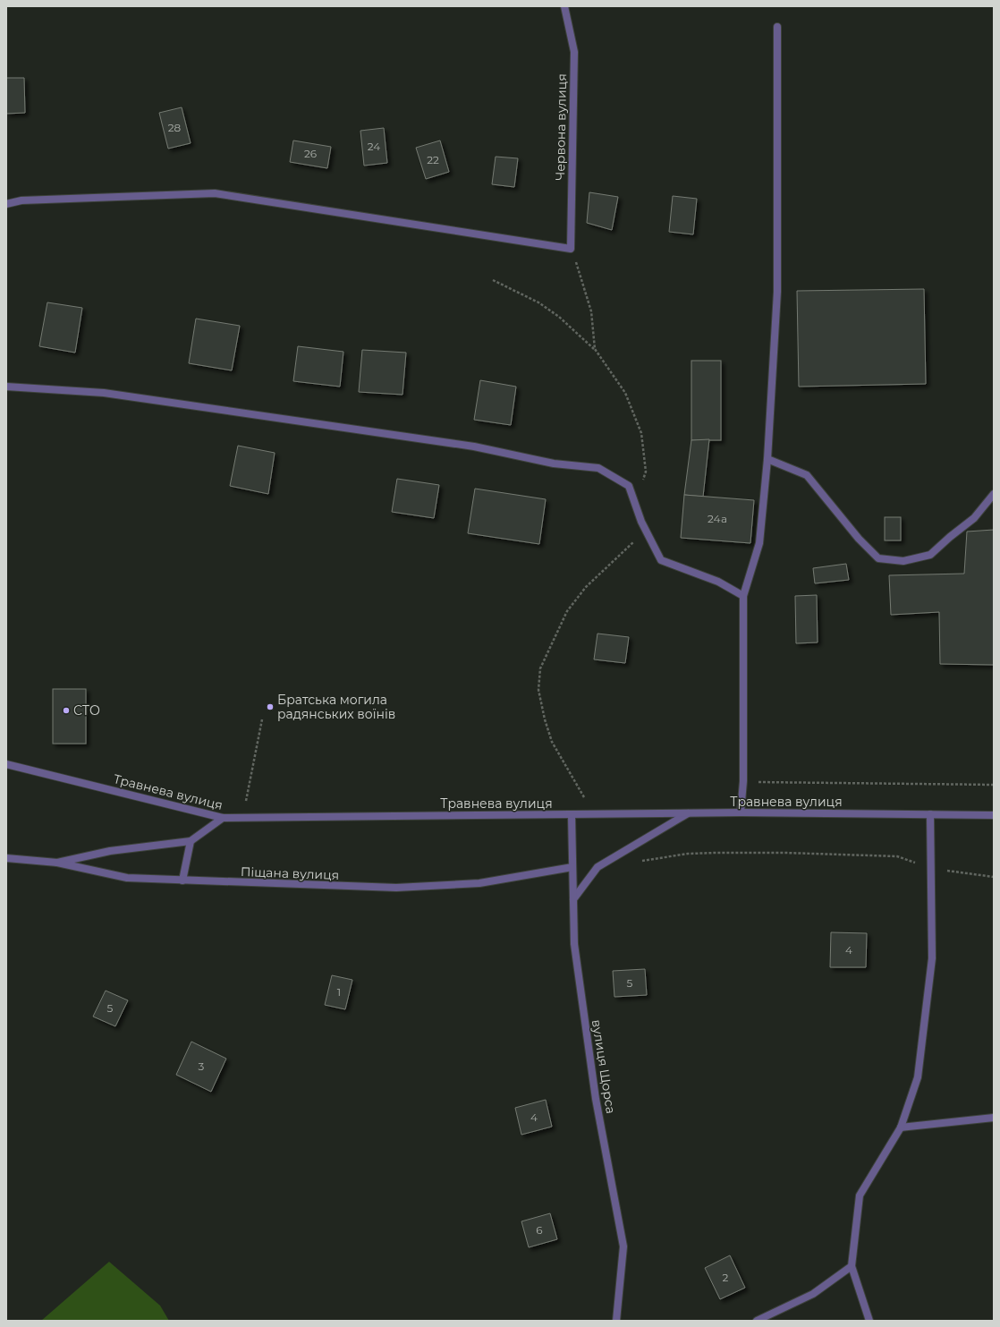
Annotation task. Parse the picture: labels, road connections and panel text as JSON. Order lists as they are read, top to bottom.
{
  "streets": {
    "street": [
      "Червона вулиця",
      "Травнева вулиця",
      "Піщана вулиця",
      "вулиця Щорса"
    ]
  },
  "crossings": [
    ["Травнева вулиця", "вулиця Щорса"],
    ["Піщана вулиця", "вулиця Щорса"]
  ],
  "places": ["Братська могила радянських воїнів", "СТО"],
  "house_numbers": [
    "28",
    "24",
    "26",
    "22",
    "24а",
    "4",
    "5",
    "1",
    "5",
    "3",
    "4",
    "6",
    "2"
  ]
}
